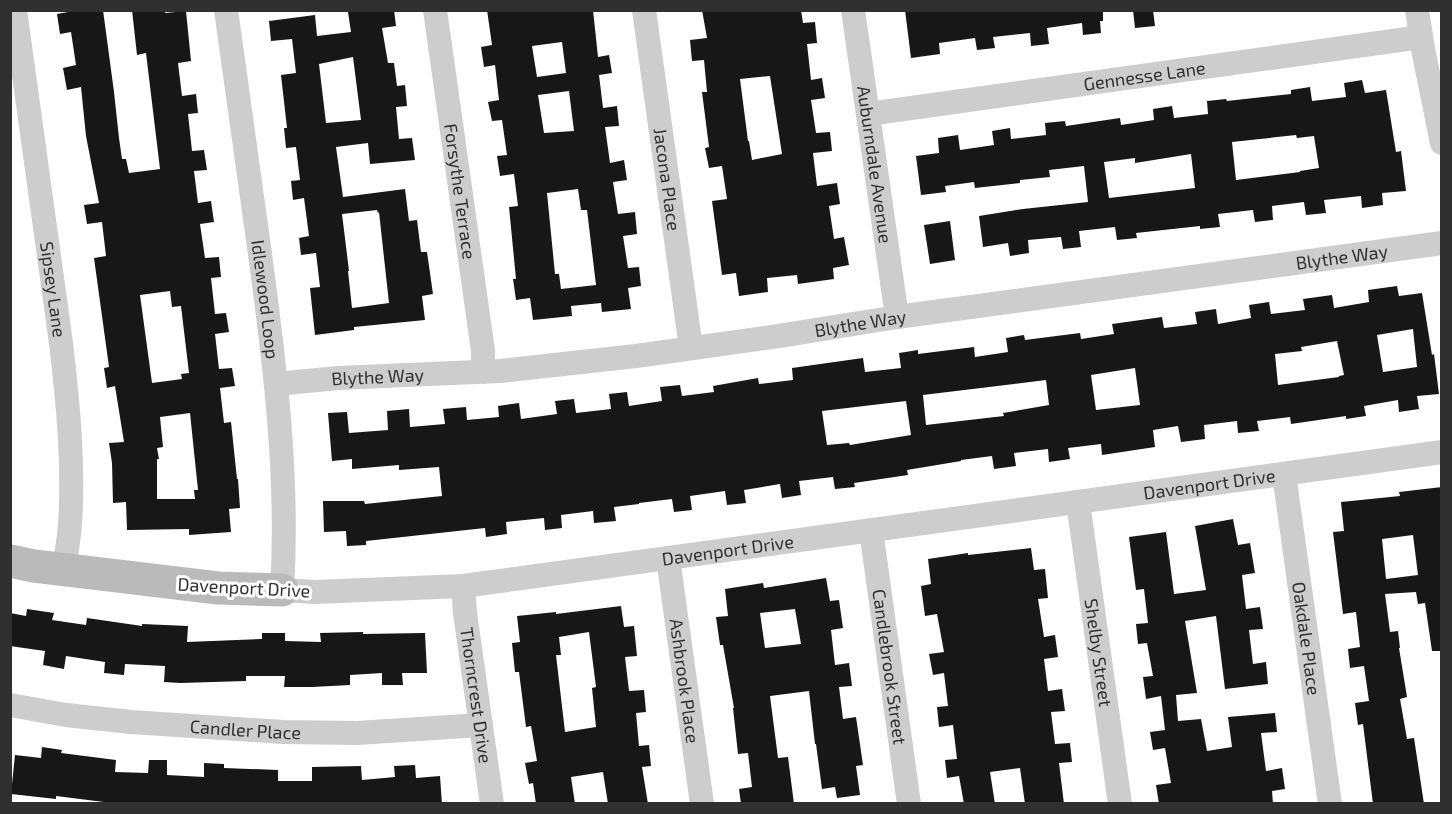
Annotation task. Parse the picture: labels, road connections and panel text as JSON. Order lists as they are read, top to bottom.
{
  "streets": {
    "street": [
      "Gennesse Lane",
      "Auburndale Avenue",
      "Jacona Place",
      "Forsythe Terrace",
      "Blythe Way",
      "Sipsey Lane",
      "Idlewood Loop",
      "Davenport Drive",
      "Oakdale Place",
      "Shelby Street",
      "Candlebrook Street",
      "Ashbrook Place",
      "Thorncrest Drive",
      "Candler Place"
    ]
  },
  "crossings": [
    ["Gennesse Lane", "Auburndale Avenue"],
    ["Auburndale Avenue", "Blythe Way"],
    ["Jacona Place", "Blythe Way"],
    ["Forsythe Terrace", "Blythe Way"],
    ["Blythe Way", "Idlewood Loop"],
    ["Sipsey Lane", "Davenport Drive"],
    ["Idlewood Loop", "Davenport Drive"],
    ["Davenport Drive", "Oakdale Place"],
    ["Davenport Drive", "Shelby Street"],
    ["Davenport Drive", "Candlebrook Street"],
    ["Davenport Drive", "Ashbrook Place"],
    ["Davenport Drive", "Thorncrest Drive"],
    ["Thorncrest Drive", "Candler Place"]
  ]
}
